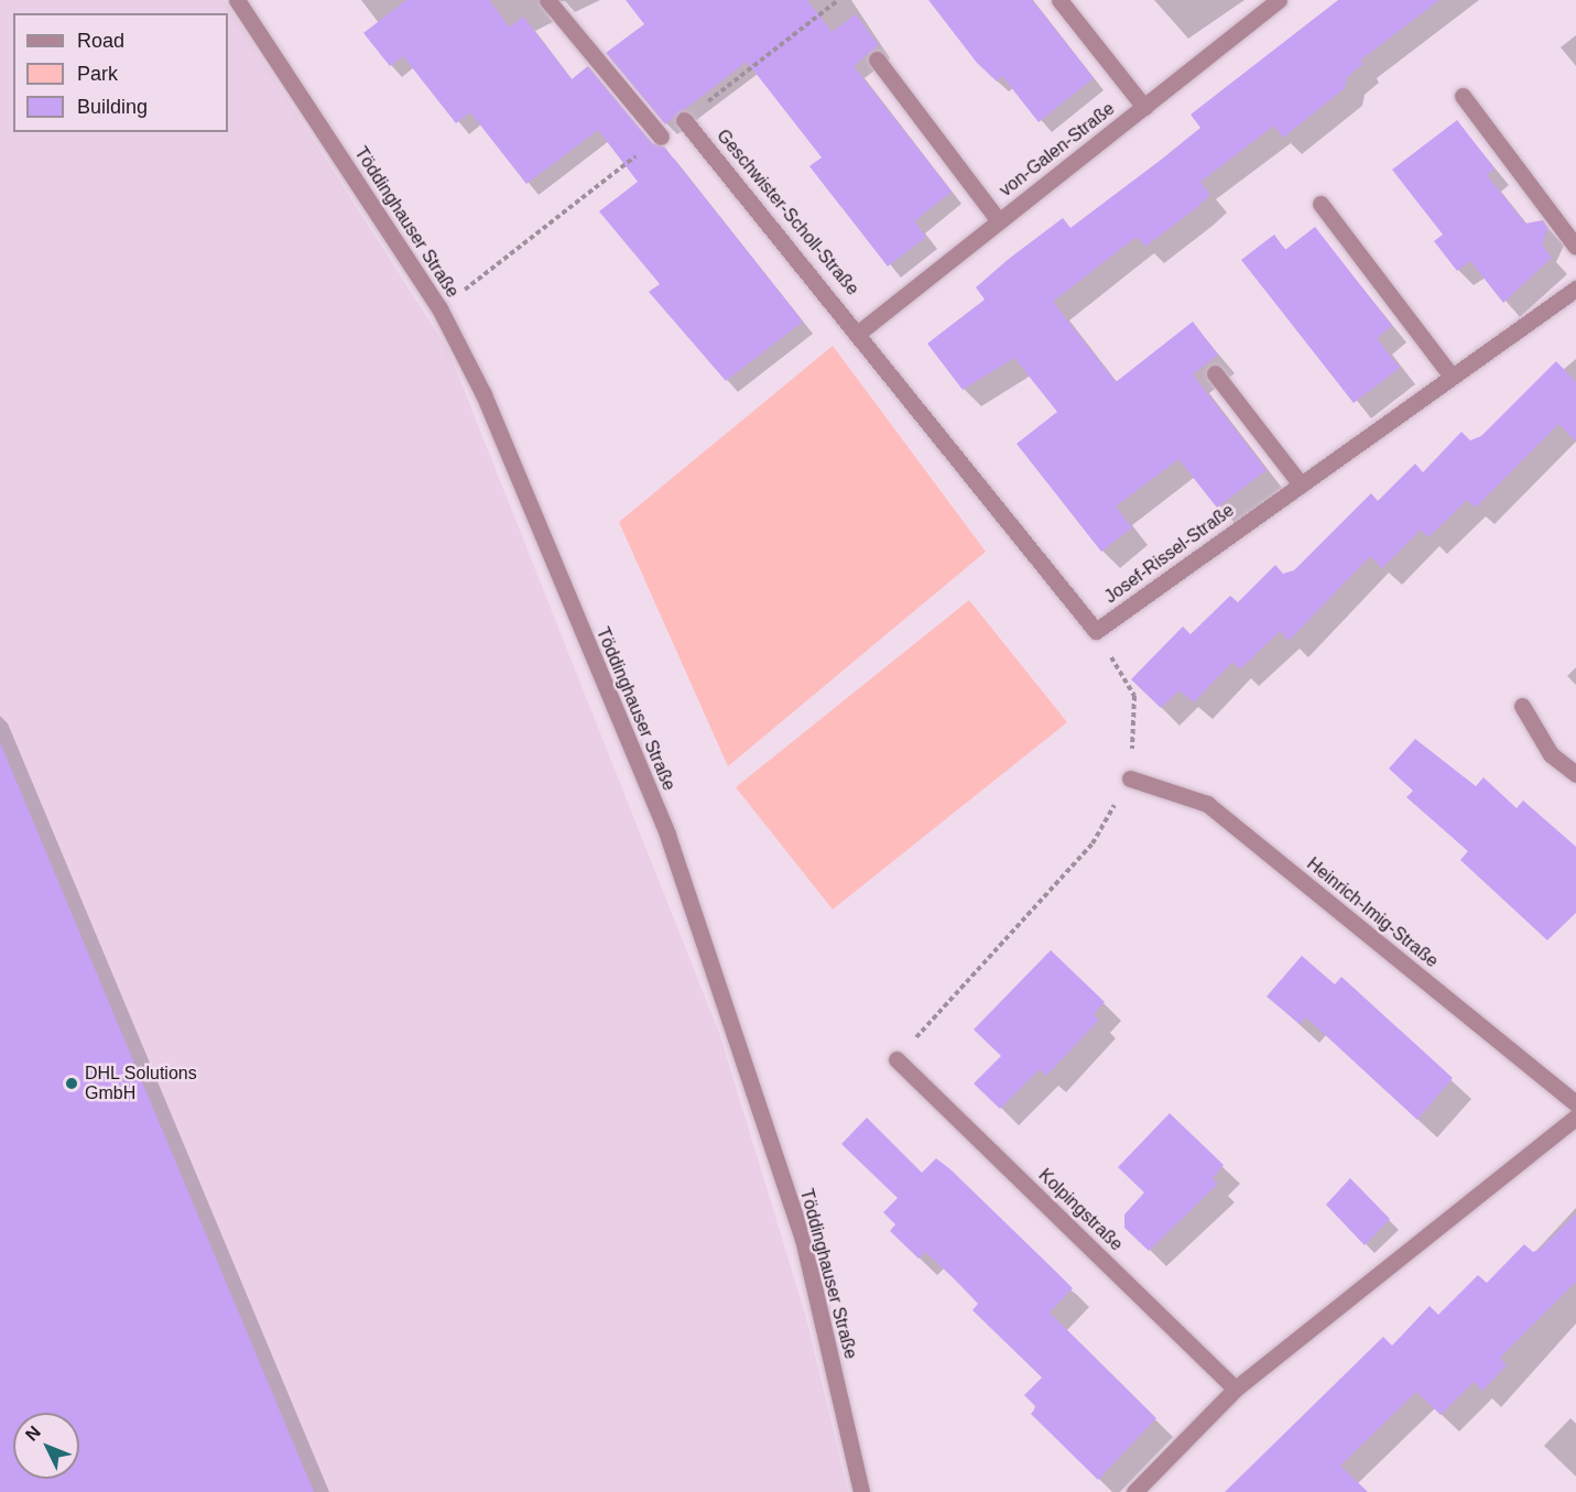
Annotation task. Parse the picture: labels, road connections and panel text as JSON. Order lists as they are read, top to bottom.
{
  "streets": {
    "street": [
      "von-Galen-Straße",
      "Geschwister-Scholl-Straße",
      "Töddinghauser Straße",
      "Josef-Rissel-Straße",
      "Heinrich-Imig-Straße",
      "Kolpingstraße"
    ]
  },
  "crossings": [
    ["von-Galen-Straße", "Geschwister-Scholl-Straße"]
  ],
  "places": ["DHL Solutions GmbH"],
  "legend": ["Road", "Park", "Building"],
  "north": "top left"
}
